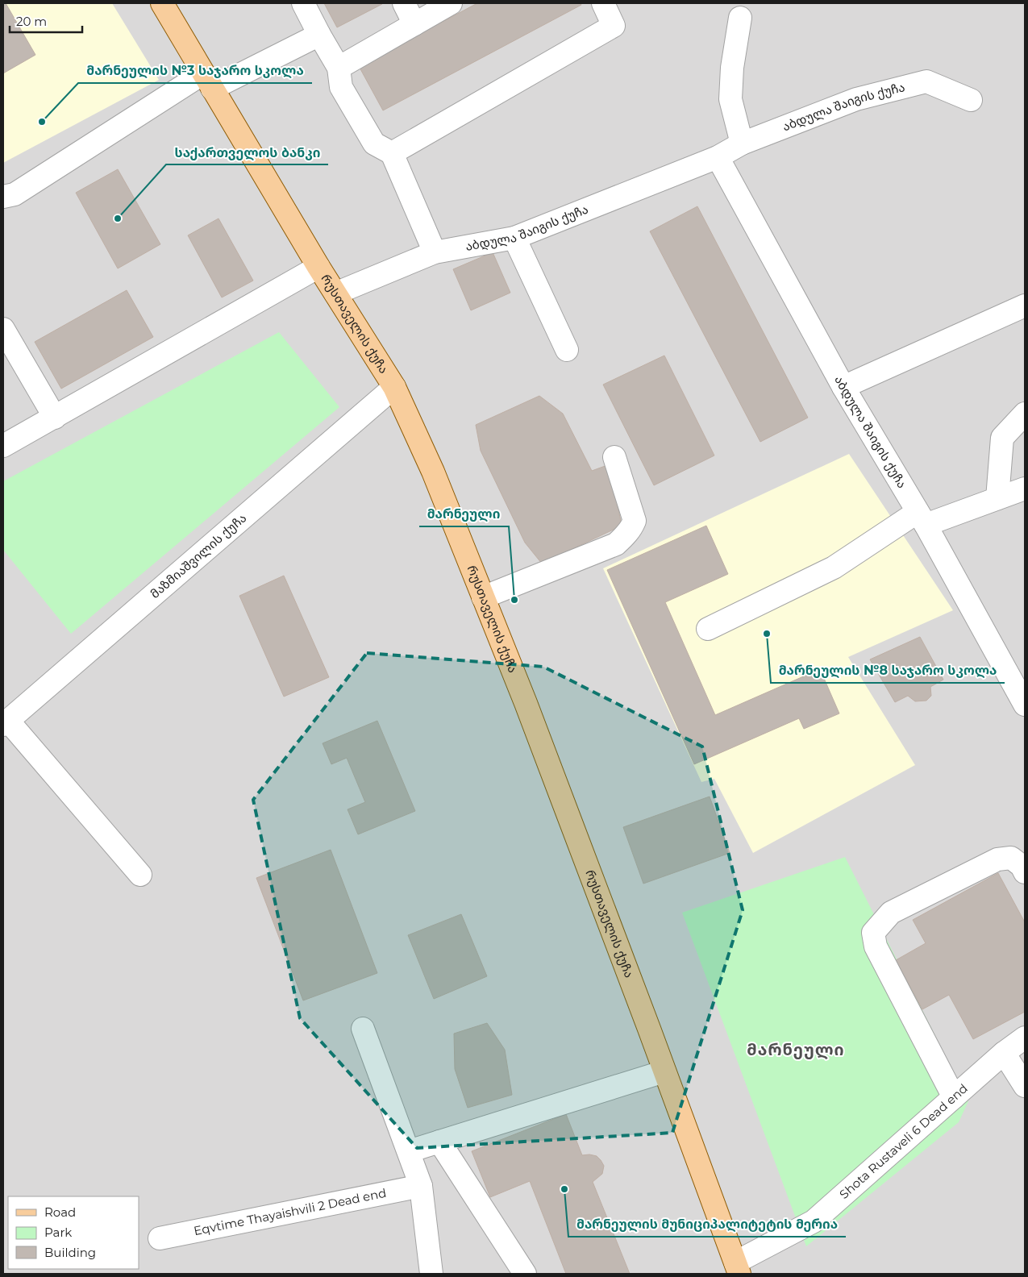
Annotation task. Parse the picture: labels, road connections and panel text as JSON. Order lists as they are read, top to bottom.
{
  "streets": {
    "main road": ["რუსთაველის ქუჩა"],
    "street": [
      "აბდულა შაიგის ქუჩა",
      "მაზმიაშვილის ქუჩა",
      "Shota Rustaveli 6 Dead end",
      "Eqvtime Thayaishvili 2 Dead end"
    ]
  },
  "crossings": [
    ["აბდულა შაიგის ქუჩა", "რუსთაველის ქუჩა"],
    ["რუსთაველის ქუჩა", "მაზმიაშვილის ქუჩა"],
    ["რუსთაველის ქუჩა", "Shota Rustaveli 6 Dead end"]
  ],
  "districts": ["მარნეული"],
  "places": [
    "მარნეულის №3 საჯარო სკოლა",
    "საქართველოს ბანკი",
    "მარნეული",
    "მარნეულის №8 საჯარო სკოლა",
    "მარნეულის მუნიციპალიტეტის მერია"
  ],
  "legend": ["Road", "Park", "Building"],
  "scale_bar": "20 m"
}
